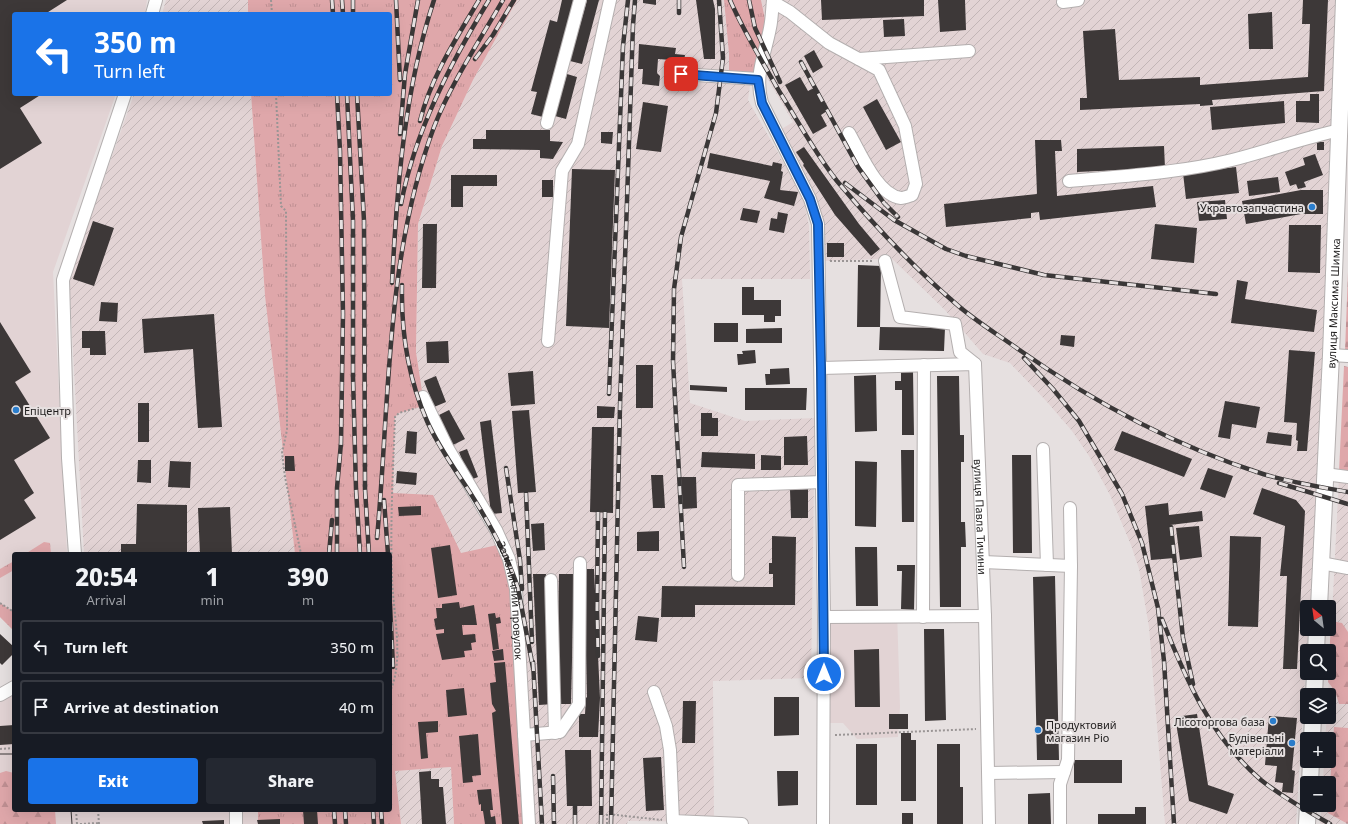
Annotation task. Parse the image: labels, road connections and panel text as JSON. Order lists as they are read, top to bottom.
{
  "streets": {
    "main road": ["вулиця Максима Шимка"],
    "street": ["вулиця Павла Тичини", "Залізничний провулок"]
  },
  "places": [
    "Укравтозапчастина",
    "Епіцентр",
    "Лісоторгова база",
    "Продуктовий магазин Ріо",
    "Будівельні матеріали"
  ],
  "north": "top left",
  "page": {
    "turn": ["350 m", "Turn left"],
    "eta": [
      "20:54",
      "Arrival",
      "1",
      "min",
      "390",
      "m"
    ],
    "map_buttons": ["+", "−"],
    "list": [
      {
        "name": "Turn left",
        "value": "350 m"
      },
      {
        "name": "Arrive at destination",
        "value": "40 m"
      }
    ],
    "buttons": ["Exit", "Share"]
  }
}
